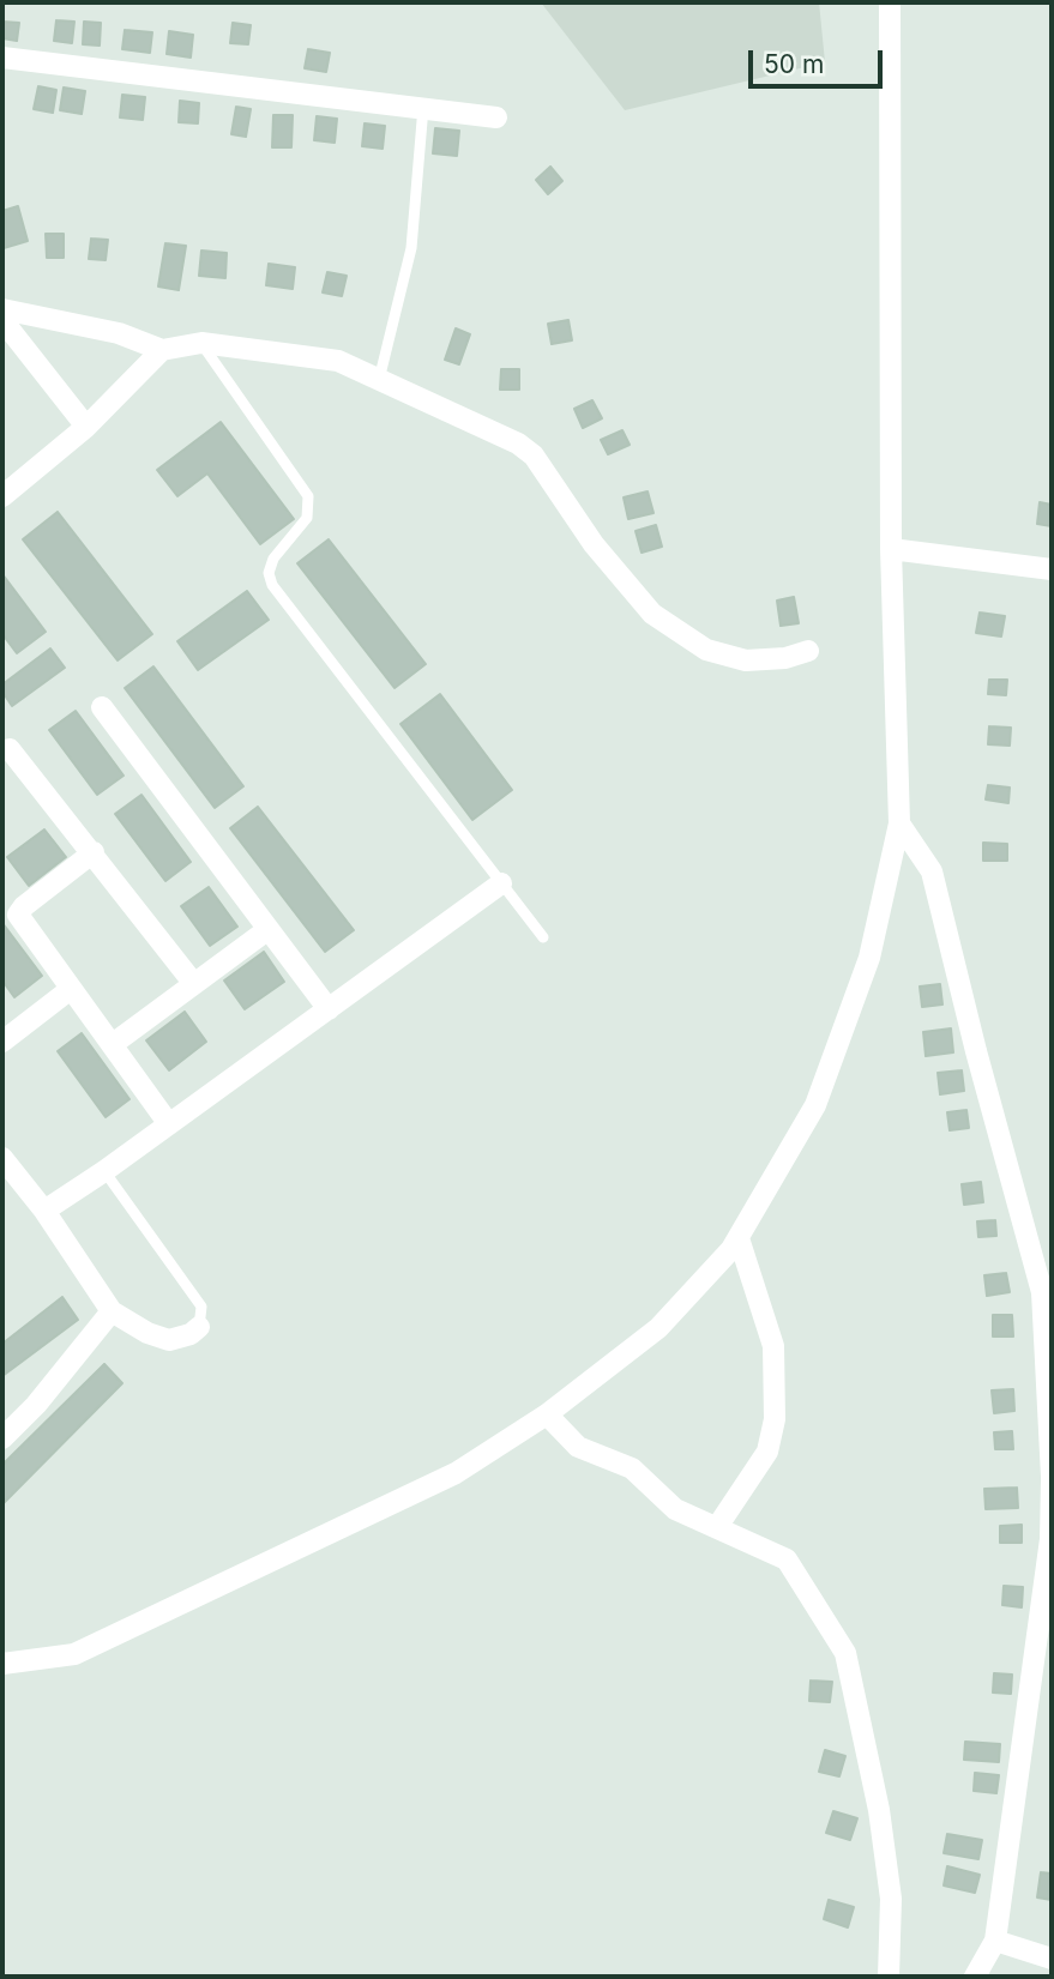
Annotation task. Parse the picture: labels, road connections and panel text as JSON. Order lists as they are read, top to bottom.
{
  "scale_bar": "50 m"
}
